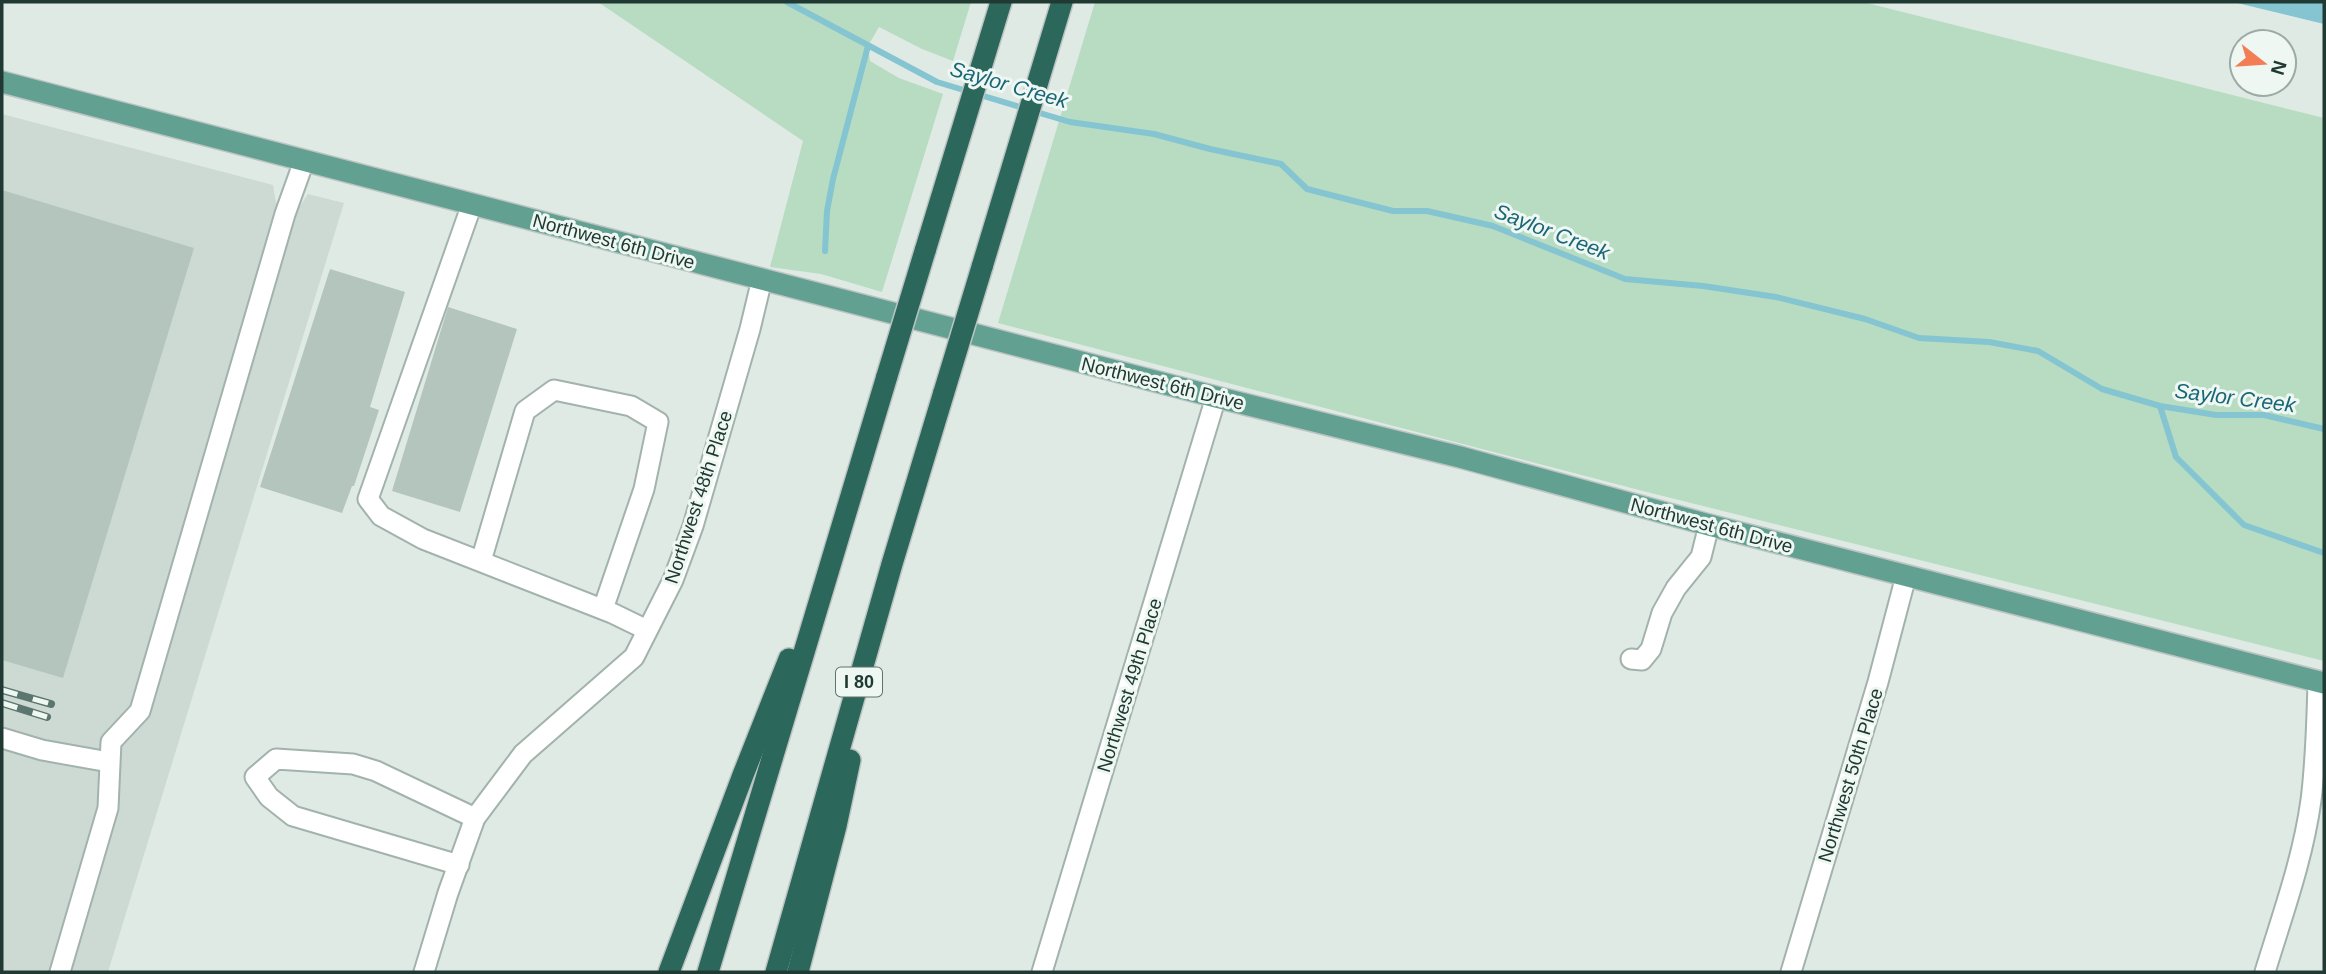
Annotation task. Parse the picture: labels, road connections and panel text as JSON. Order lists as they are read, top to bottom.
{
  "streets": {
    "highway": ["I 80"],
    "main road": ["Northwest 6th Drive"],
    "street": ["Northwest 48th Place", "Northwest 49th Place", "Northwest 50th Place"]
  },
  "crossings": [
    ["Northwest 6th Drive", "Northwest 48th Place"],
    ["Northwest 6th Drive", "Northwest 49th Place"],
    ["Northwest 6th Drive", "Northwest 50th Place"]
  ],
  "water": ["Saylor Creek"],
  "north": "right"
}
